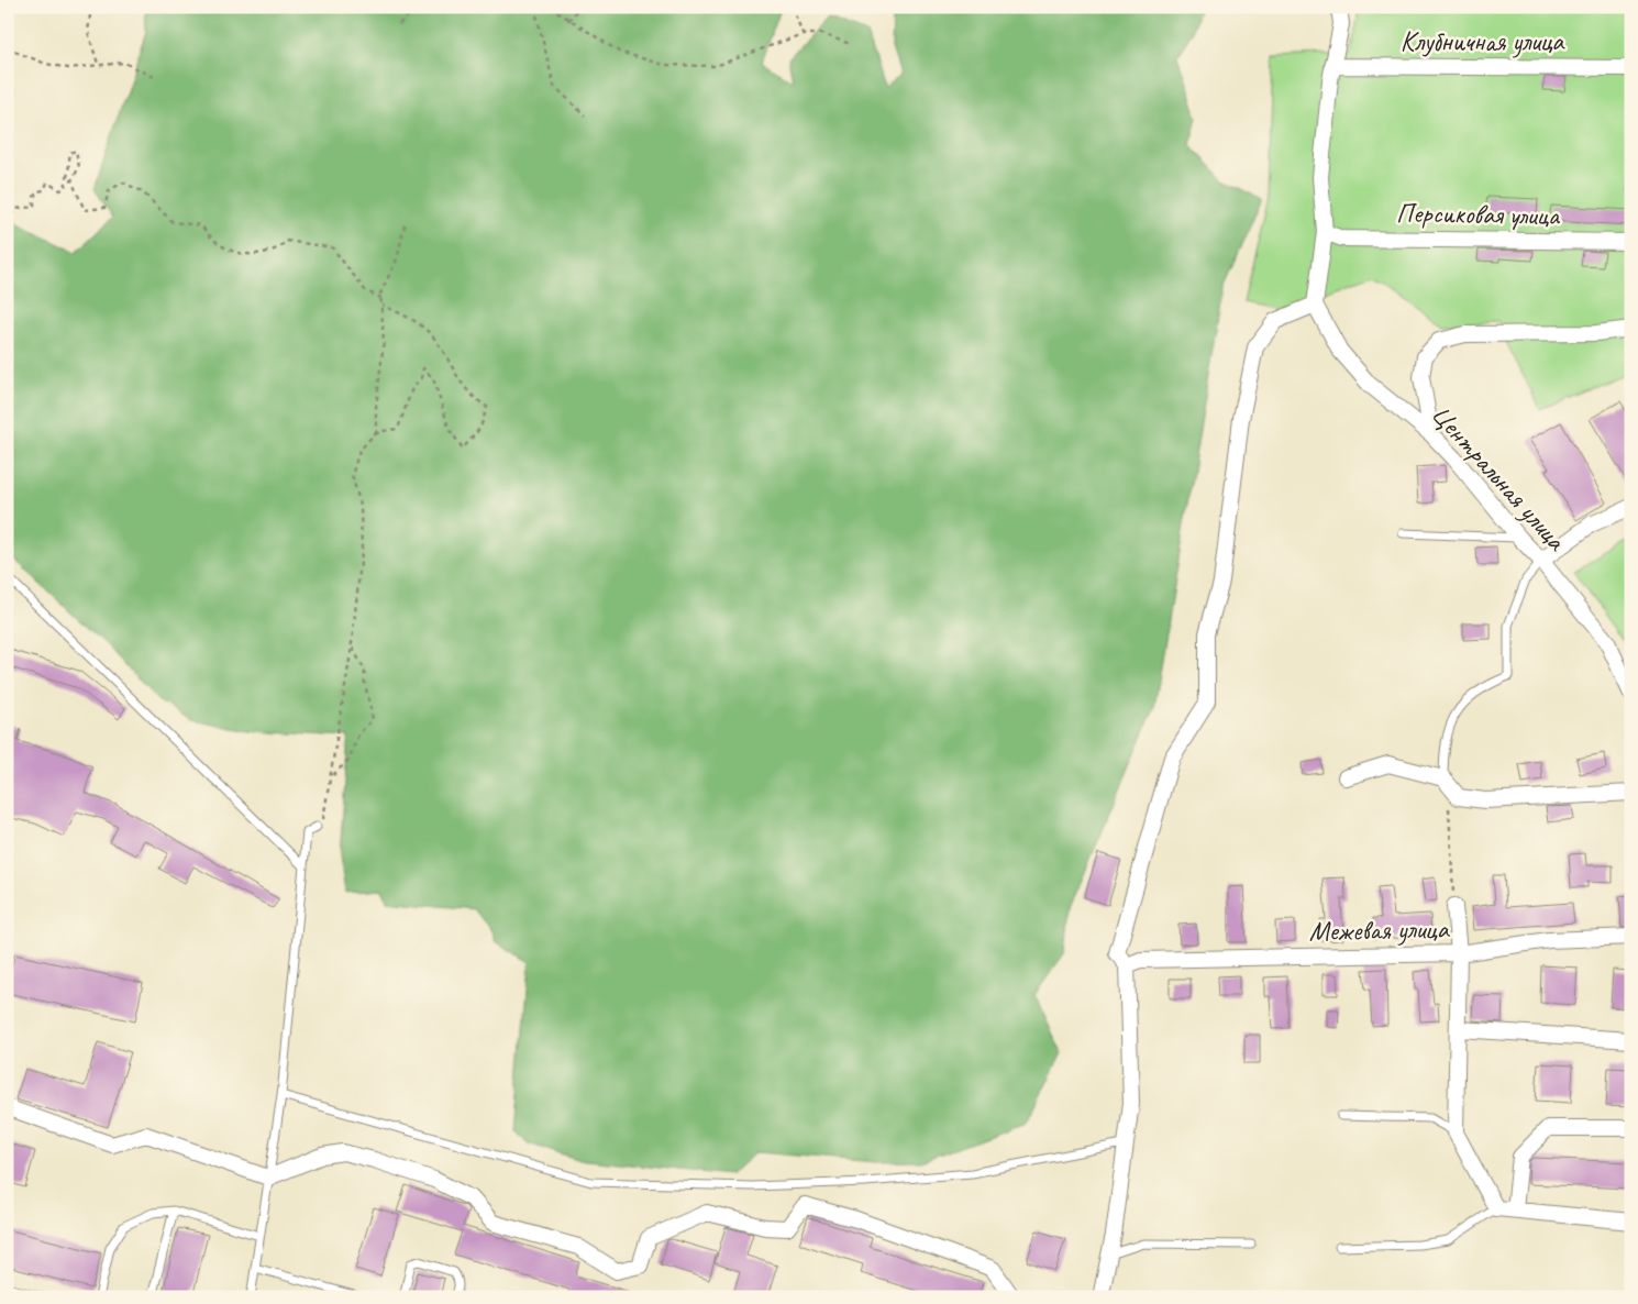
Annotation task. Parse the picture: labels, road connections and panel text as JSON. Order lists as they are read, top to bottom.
{
  "streets": {
    "street": [
      "Клубничная улица",
      "Персиковая улица",
      "Центральная улица",
      "Межевая улица"
    ]
  }
}
